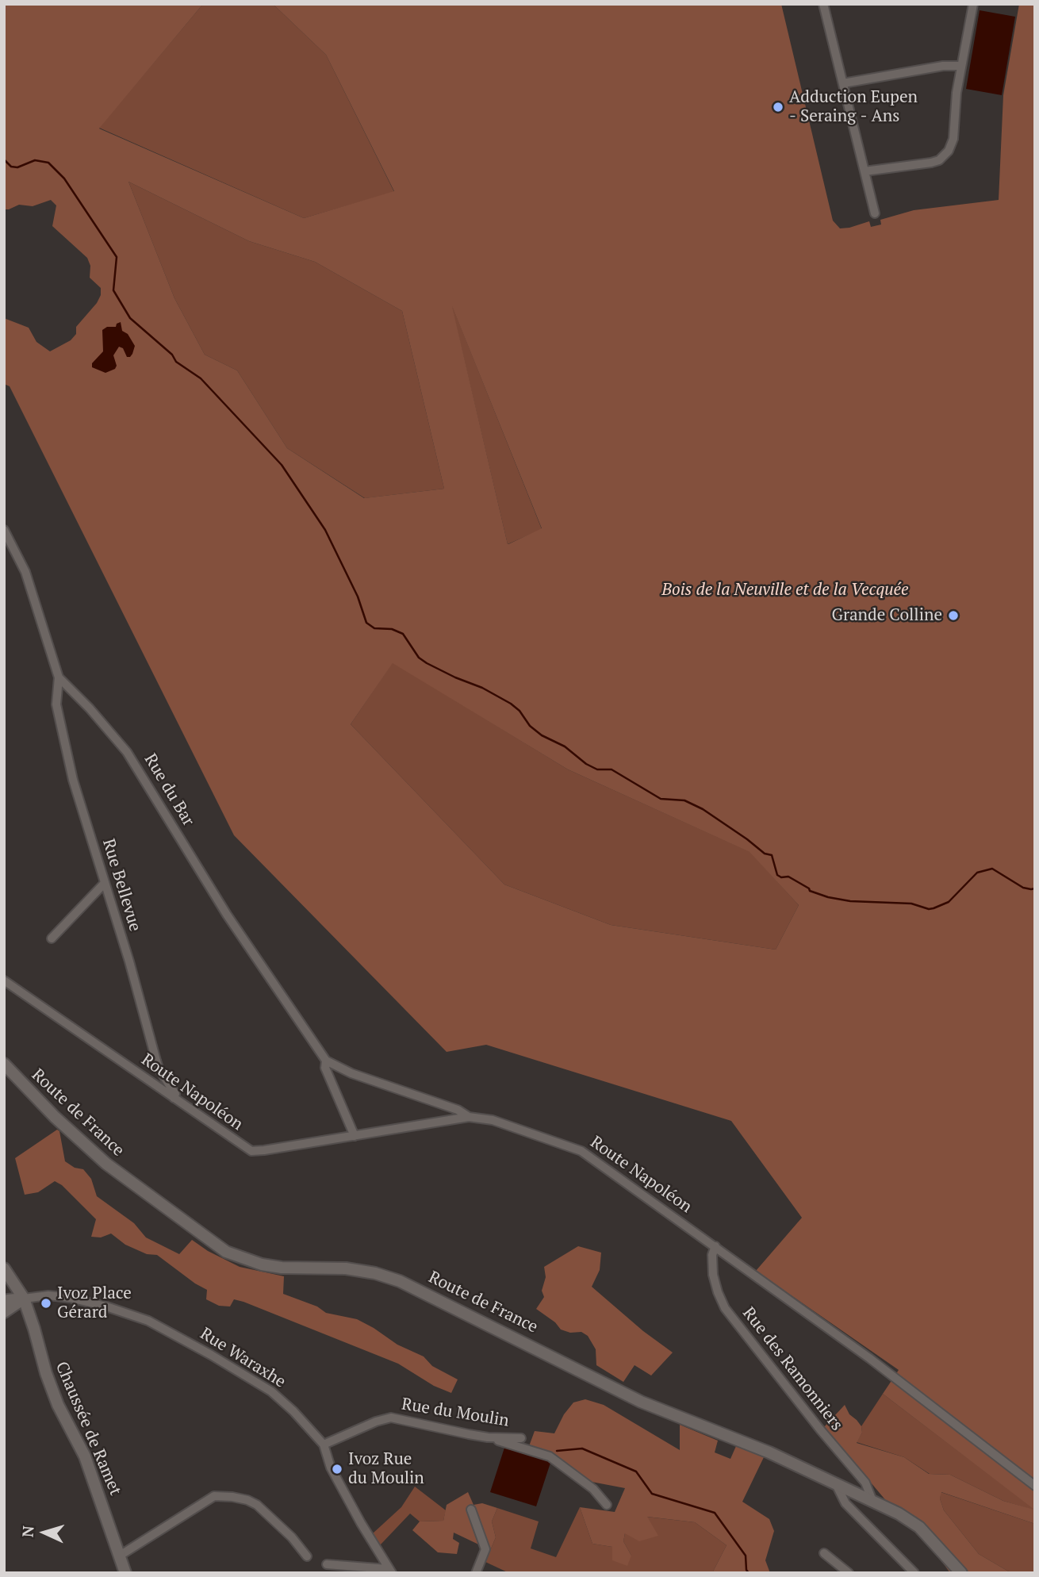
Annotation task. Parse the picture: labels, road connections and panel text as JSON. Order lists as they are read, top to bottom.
{
  "streets": {
    "main road": ["Route de France", "Chaussée de Ramet"],
    "street": [
      "Rue du Bar",
      "Rue Bellevue",
      "Route Napoléon",
      "Rue Waraxhe",
      "Rue des Ramonniers",
      "Rue du Moulin"
    ]
  },
  "crossings": [
    ["Rue du Bar", "Rue Bellevue"],
    ["Rue du Bar", "Route Napoléon"],
    ["Rue Bellevue", "Route Napoléon"],
    ["Route Napoléon", "Rue des Ramonniers"],
    ["Route de France", "Rue des Ramonniers"],
    ["Rue Waraxhe", "Rue du Moulin"],
    ["Rue Waraxhe", "Chaussée de Ramet"]
  ],
  "parks": ["Bois de la Neuville et de la Vecquée"],
  "places": [
    "Adduction Eupen - Seraing - Ans",
    "Grande Colline",
    "Ivoz Place Gérard",
    "Ivoz Rue du Moulin"
  ],
  "north": "left"
}
